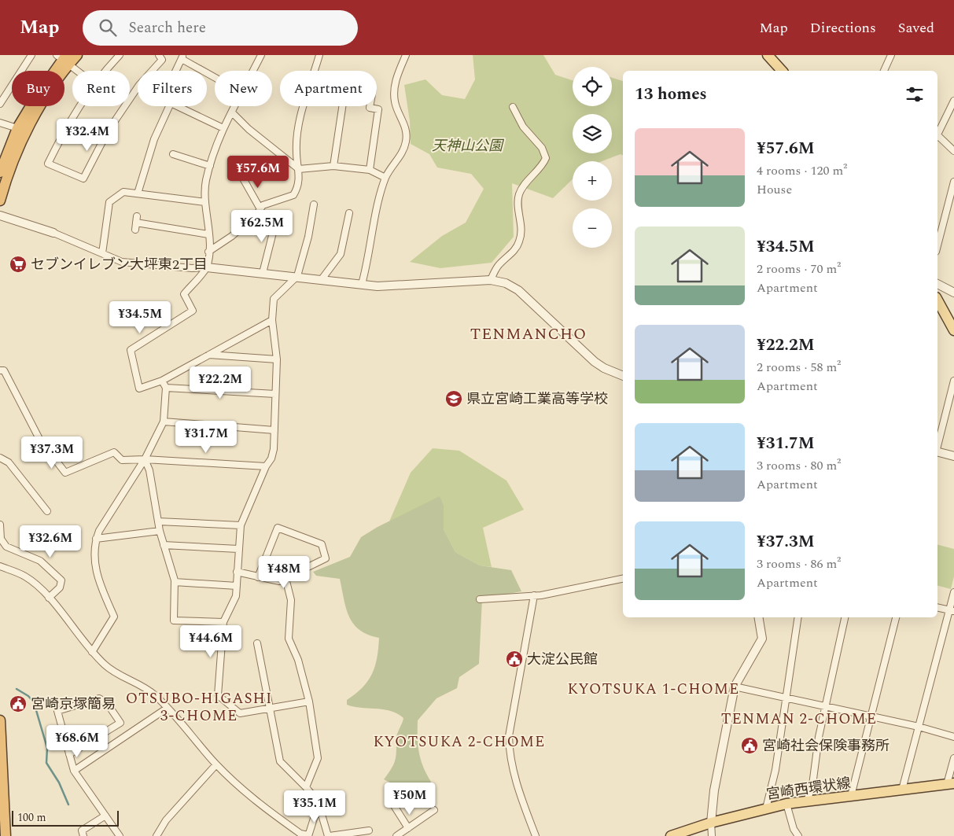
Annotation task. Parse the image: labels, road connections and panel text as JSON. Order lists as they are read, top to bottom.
{
  "streets": {
    "main road": ["宮崎西環状線"]
  },
  "districts": [
    "TENMANCHO",
    "KYOTSUKA 1-CHOME",
    "OTSUBO-HIGASHI 3-CHOME",
    "TENMAN 2-CHOME",
    "KYOTSUKA 2-CHOME"
  ],
  "parks": ["天神山公園"],
  "places": {
    "supermarket": ["セブンイレブン大坪東2丁目"],
    "school or university": ["県立宮崎工業高等学校"],
    "public building": ["大淀公民館", "宮崎京塚簡易", "宮崎社会保険事務所"]
  },
  "scale_bar": "100 m",
  "page": {
    "header": "Map",
    "search": "Search here",
    "nav": ["Map", "Directions", "Saved"],
    "map_buttons": ["+", "−"],
    "chip": [
      "Buy",
      "Rent",
      "Filters",
      "New",
      "Apartment"
    ],
    "heading": "13 homes",
    "list": [
      {
        "name": "¥57.6M",
        "note": "4 rooms · 120 m² · House"
      },
      {
        "name": "¥34.5M",
        "note": "2 rooms · 70 m² · Apartment"
      },
      {
        "name": "¥22.2M",
        "note": "2 rooms · 58 m² · Apartment"
      },
      {
        "name": "¥31.7M",
        "note": "3 rooms · 80 m² · Apartment"
      },
      {
        "name": "¥37.3M",
        "note": "3 rooms · 86 m² · Apartment"
      }
    ],
    "price": [
      "¥32.4M",
      "¥57.6M",
      "¥62.5M",
      "¥34.5M",
      "¥22.2M",
      "¥31.7M",
      "¥37.3M",
      "¥32.6M",
      "¥48M",
      "¥44.6M",
      "¥68.6M",
      "¥50M",
      "¥35.1M"
    ],
    "scale": "100 m"
  }
}
